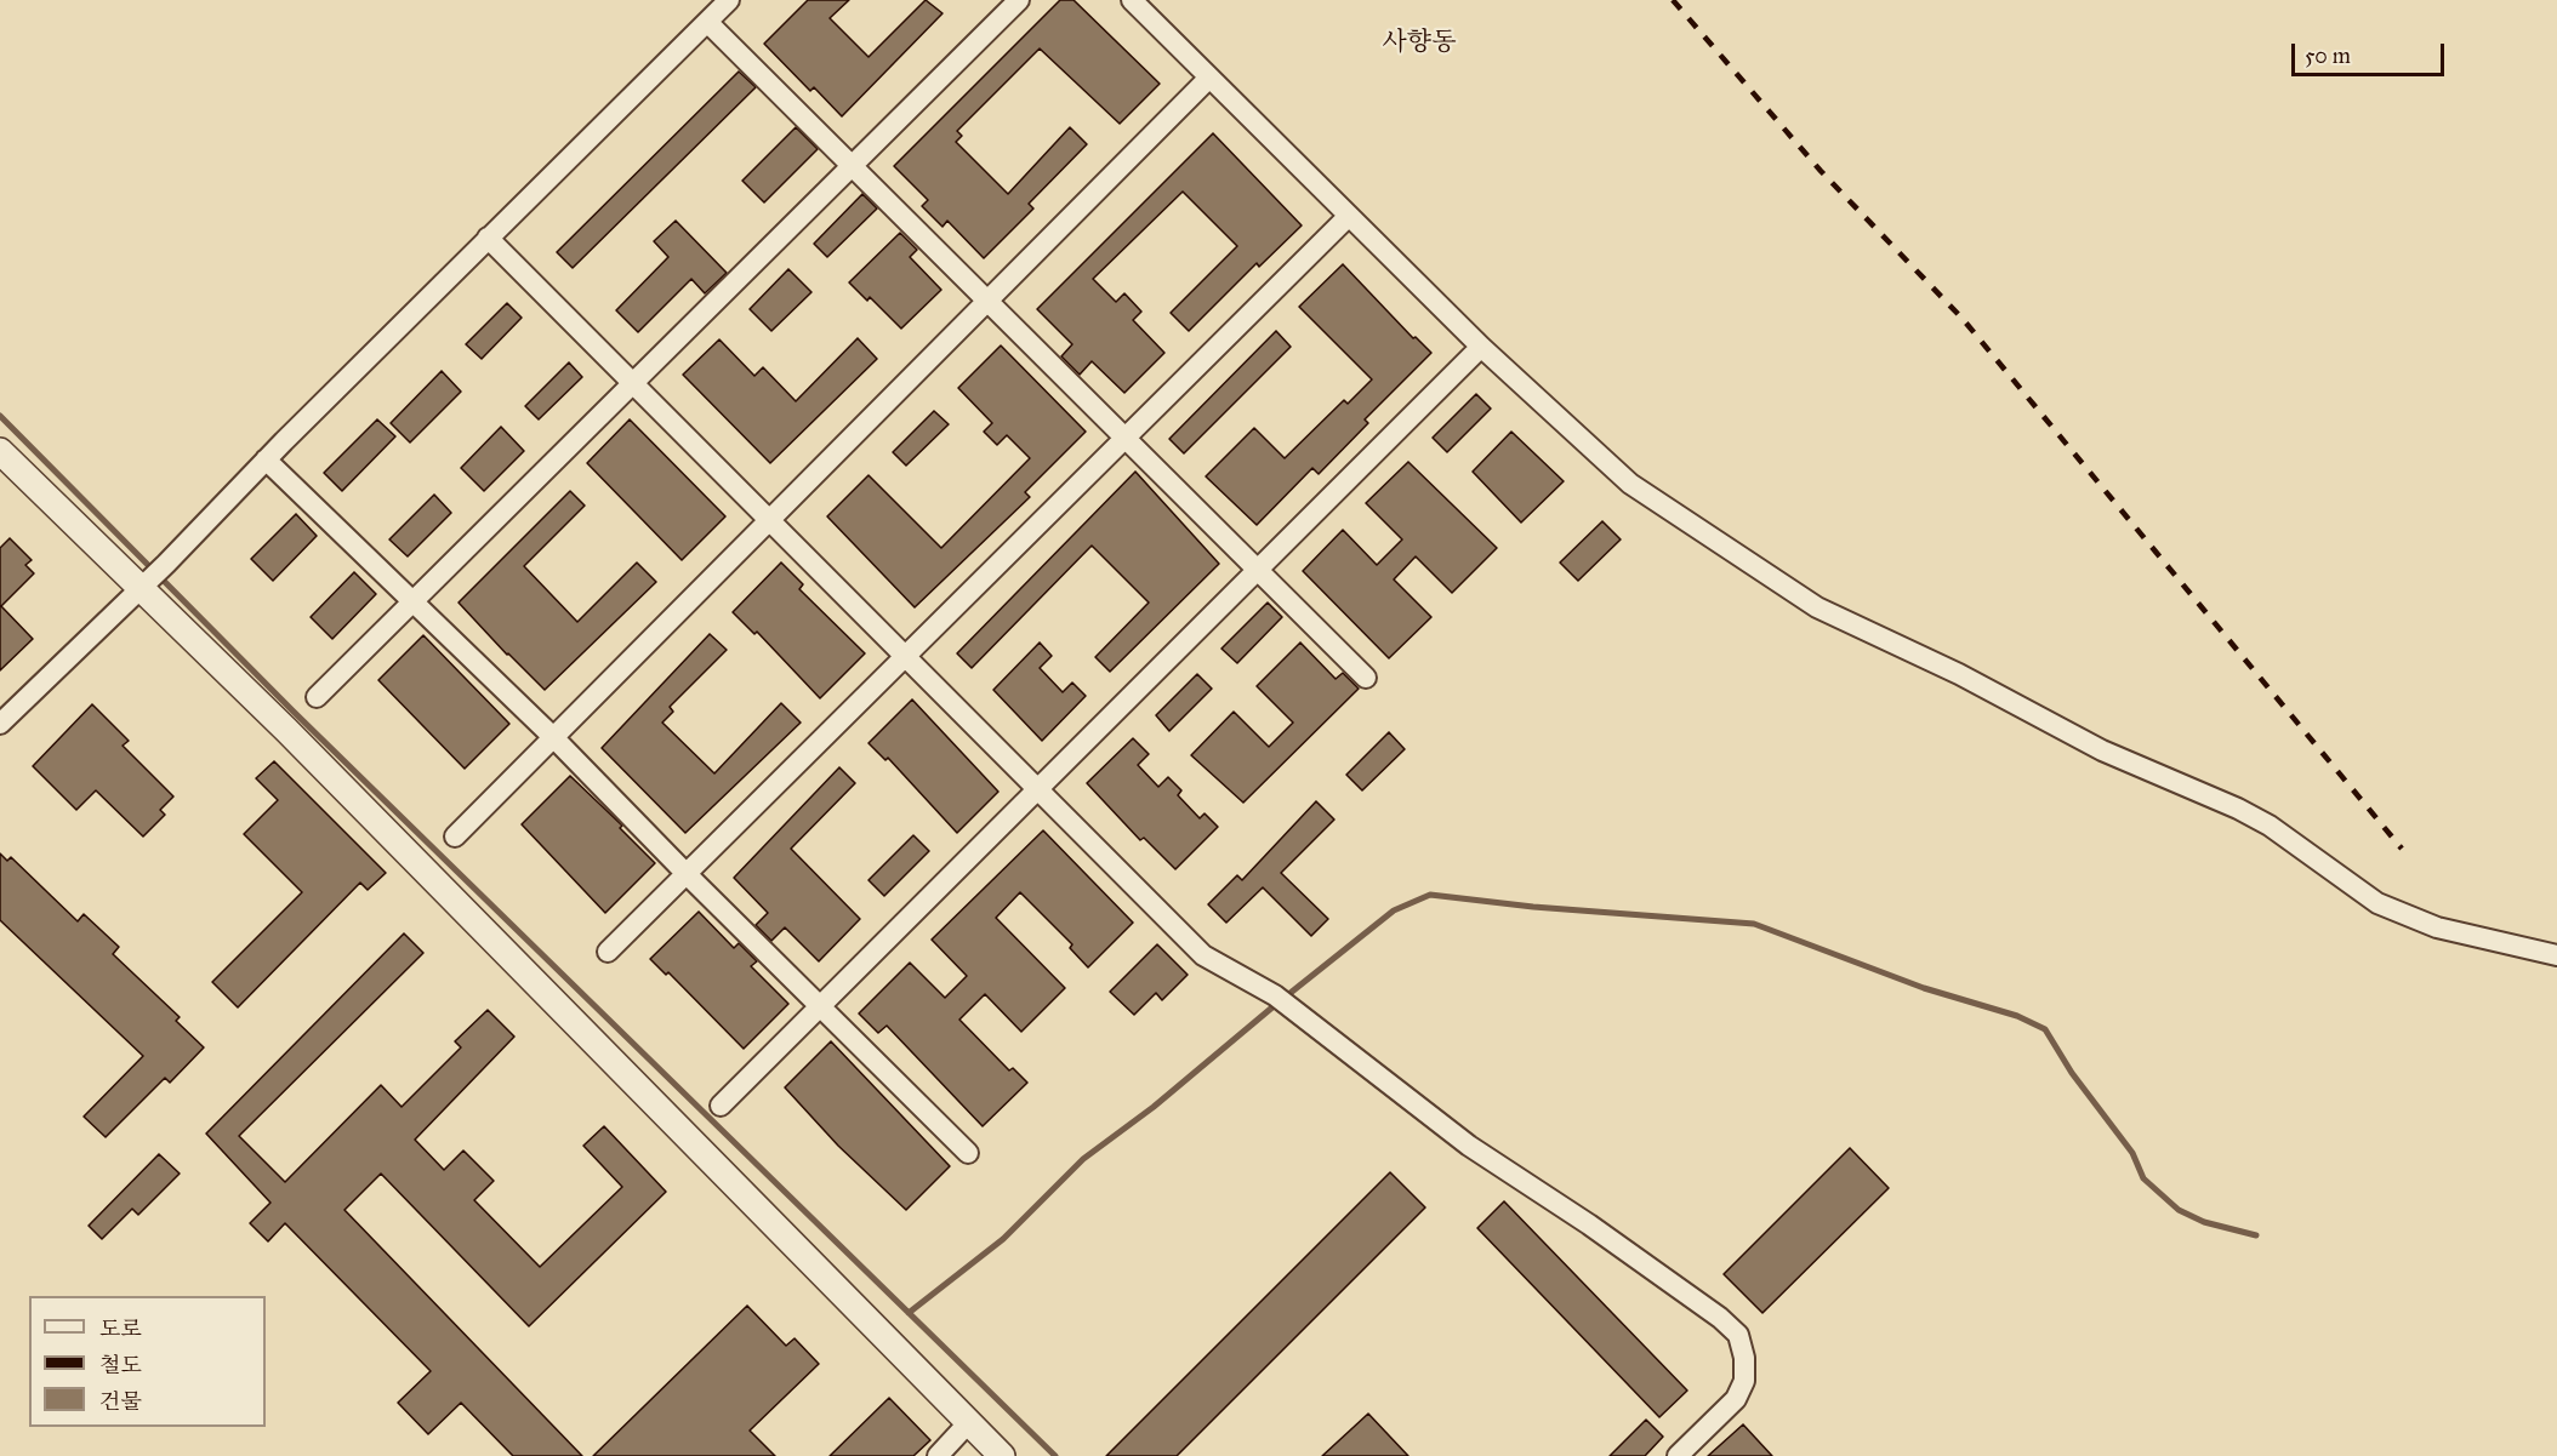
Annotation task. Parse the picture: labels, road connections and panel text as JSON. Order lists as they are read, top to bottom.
{
  "districts": ["사향동"],
  "legend": ["도로", "철도", "건물"],
  "scale_bar": "50 m"
}
